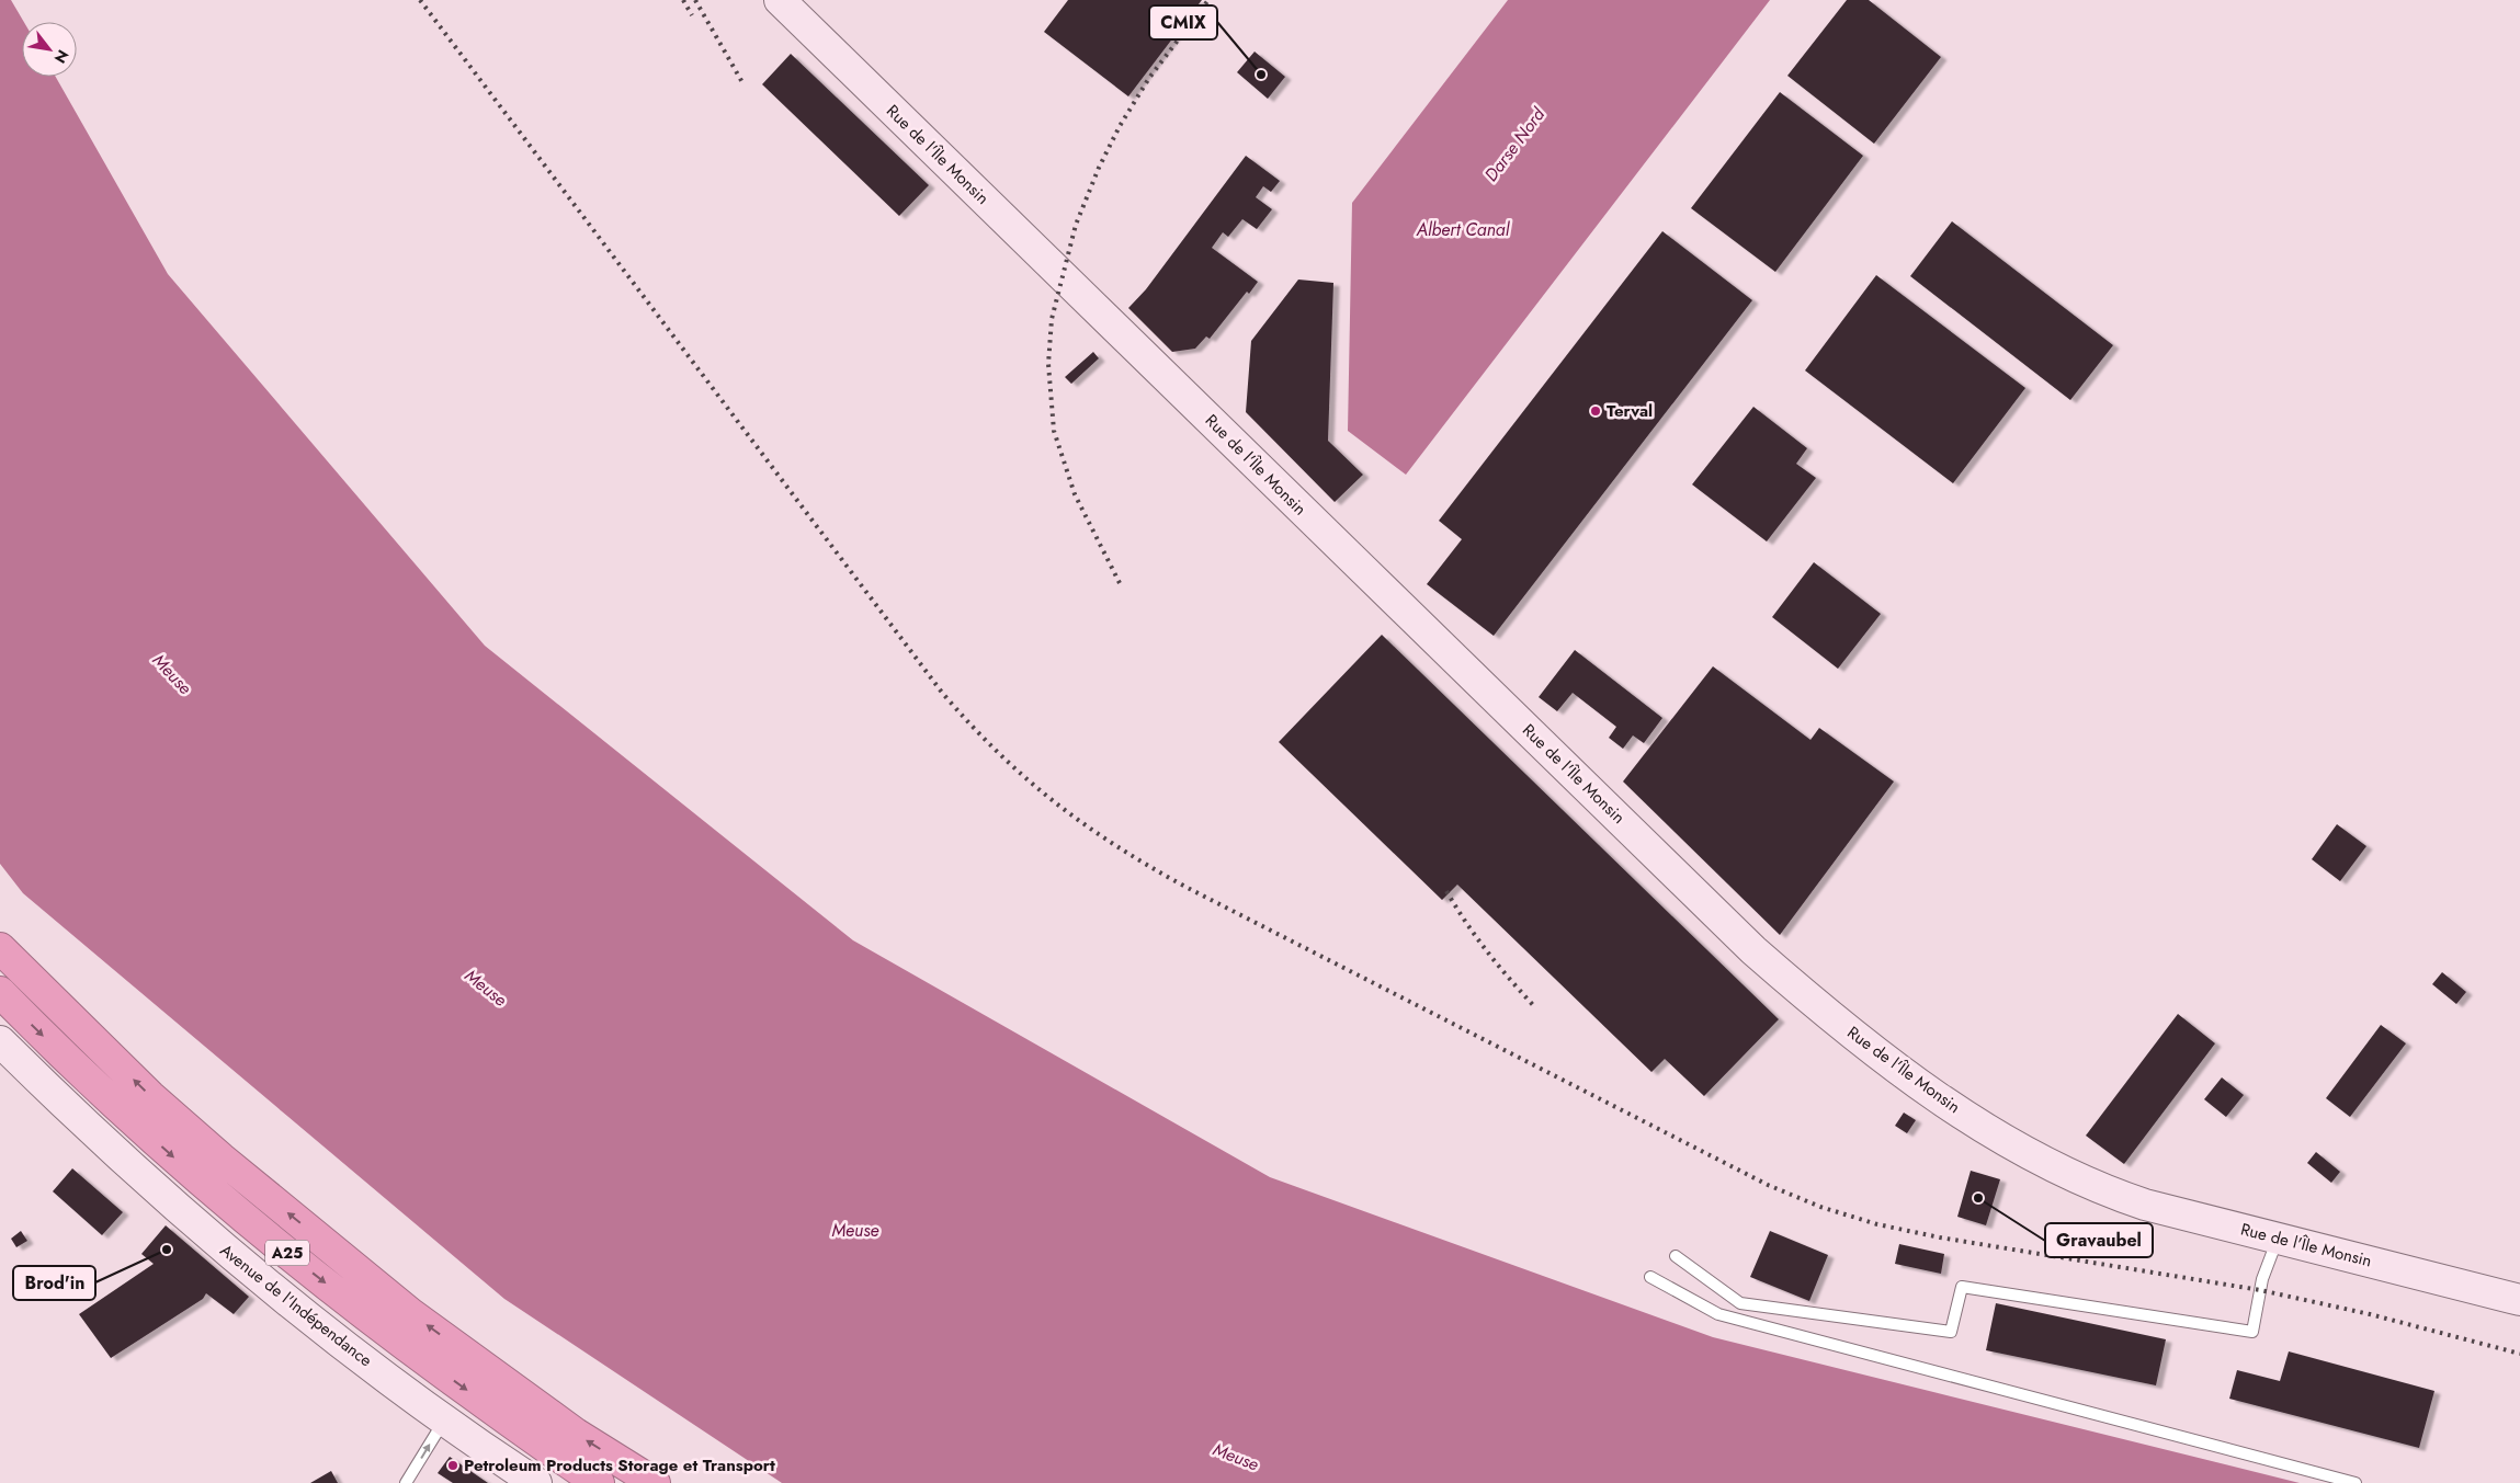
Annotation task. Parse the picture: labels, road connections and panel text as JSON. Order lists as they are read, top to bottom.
{
  "streets": {
    "highway": ["A25"],
    "street": ["Rue de l'Île Monsin", "Avenue de l'Indépendance"]
  },
  "water": ["Darse Nord", "Albert Canal", "Meuse"],
  "places": [
    "CMIX",
    "Terval",
    "Gravaubel",
    "Brod'in",
    "Petroleum Products Storage et Transport"
  ],
  "north": "bottom right"
}
